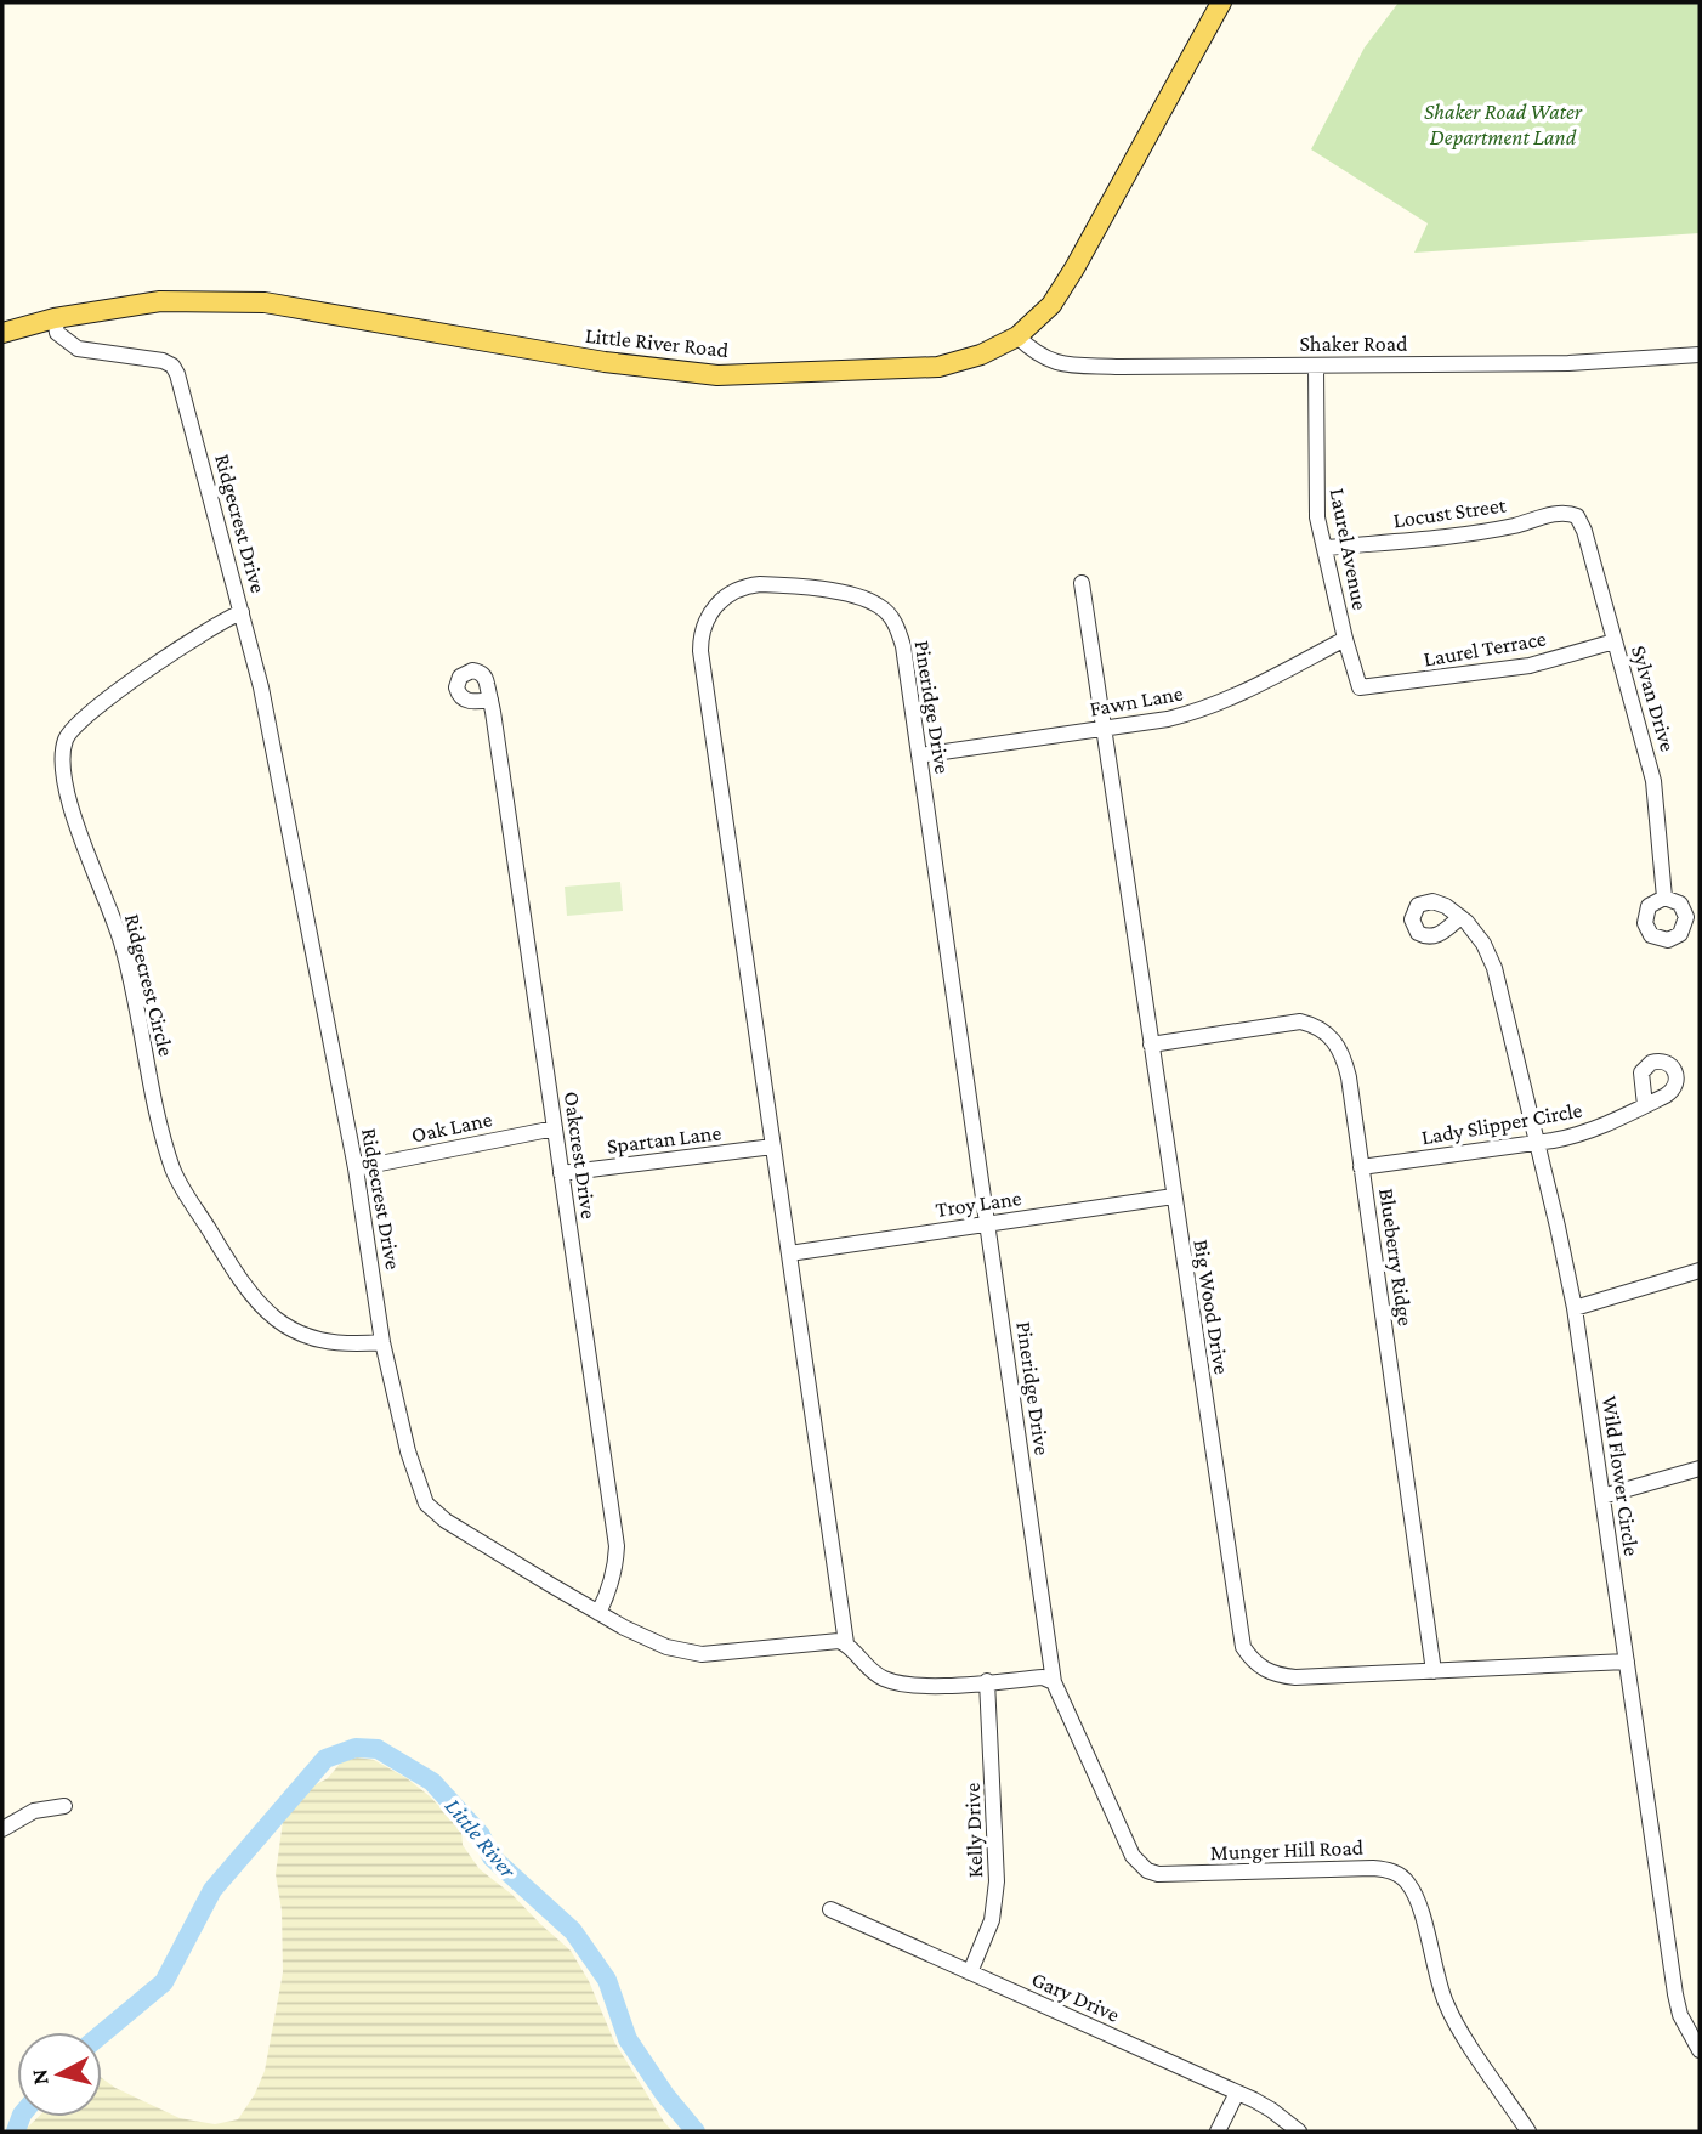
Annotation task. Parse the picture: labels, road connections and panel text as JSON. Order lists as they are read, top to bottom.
{
  "streets": {
    "main road": ["Little River Road"],
    "street": [
      "Shaker Road",
      "Locust Street",
      "Ridgecrest Drive",
      "Laurel Avenue",
      "Laurel Terrace",
      "Sylvan Drive",
      "Fawn Lane",
      "Pineridge Drive",
      "Ridgecrest Circle",
      "Lady Slipper Circle",
      "Oak Lane",
      "Spartan Lane",
      "Oakcrest Drive",
      "Troy Lane",
      "Blueberry Ridge",
      "Big Wood Drive",
      "Wild Flower Circle",
      "Kelly Drive",
      "Munger Hill Road",
      "Gary Drive"
    ]
  },
  "crossings": [
    ["Little River Road", "Shaker Road"],
    ["Little River Road", "Ridgecrest Drive"],
    ["Shaker Road", "Laurel Avenue"],
    ["Locust Street", "Laurel Avenue"],
    ["Locust Street", "Sylvan Drive"],
    ["Ridgecrest Drive", "Pineridge Drive"],
    ["Ridgecrest Drive", "Ridgecrest Circle"],
    ["Ridgecrest Drive", "Oak Lane"],
    ["Ridgecrest Drive", "Oakcrest Drive"],
    ["Laurel Avenue", "Laurel Terrace"],
    ["Laurel Avenue", "Fawn Lane"],
    ["Laurel Terrace", "Sylvan Drive"],
    ["Fawn Lane", "Pineridge Drive"],
    ["Fawn Lane", "Big Wood Drive"],
    ["Pineridge Drive", "Spartan Lane"],
    ["Pineridge Drive", "Troy Lane"],
    ["Pineridge Drive", "Munger Hill Road"],
    ["Lady Slipper Circle", "Blueberry Ridge"],
    ["Lady Slipper Circle", "Wild Flower Circle"],
    ["Oak Lane", "Oakcrest Drive"],
    ["Spartan Lane", "Oakcrest Drive"],
    ["Troy Lane", "Big Wood Drive"],
    ["Blueberry Ridge", "Big Wood Drive"],
    ["Big Wood Drive", "Wild Flower Circle"],
    ["Kelly Drive", "Gary Drive"]
  ],
  "water": ["Little River"],
  "parks": ["Shaker Road Water Department Land"],
  "north": "left"
}
